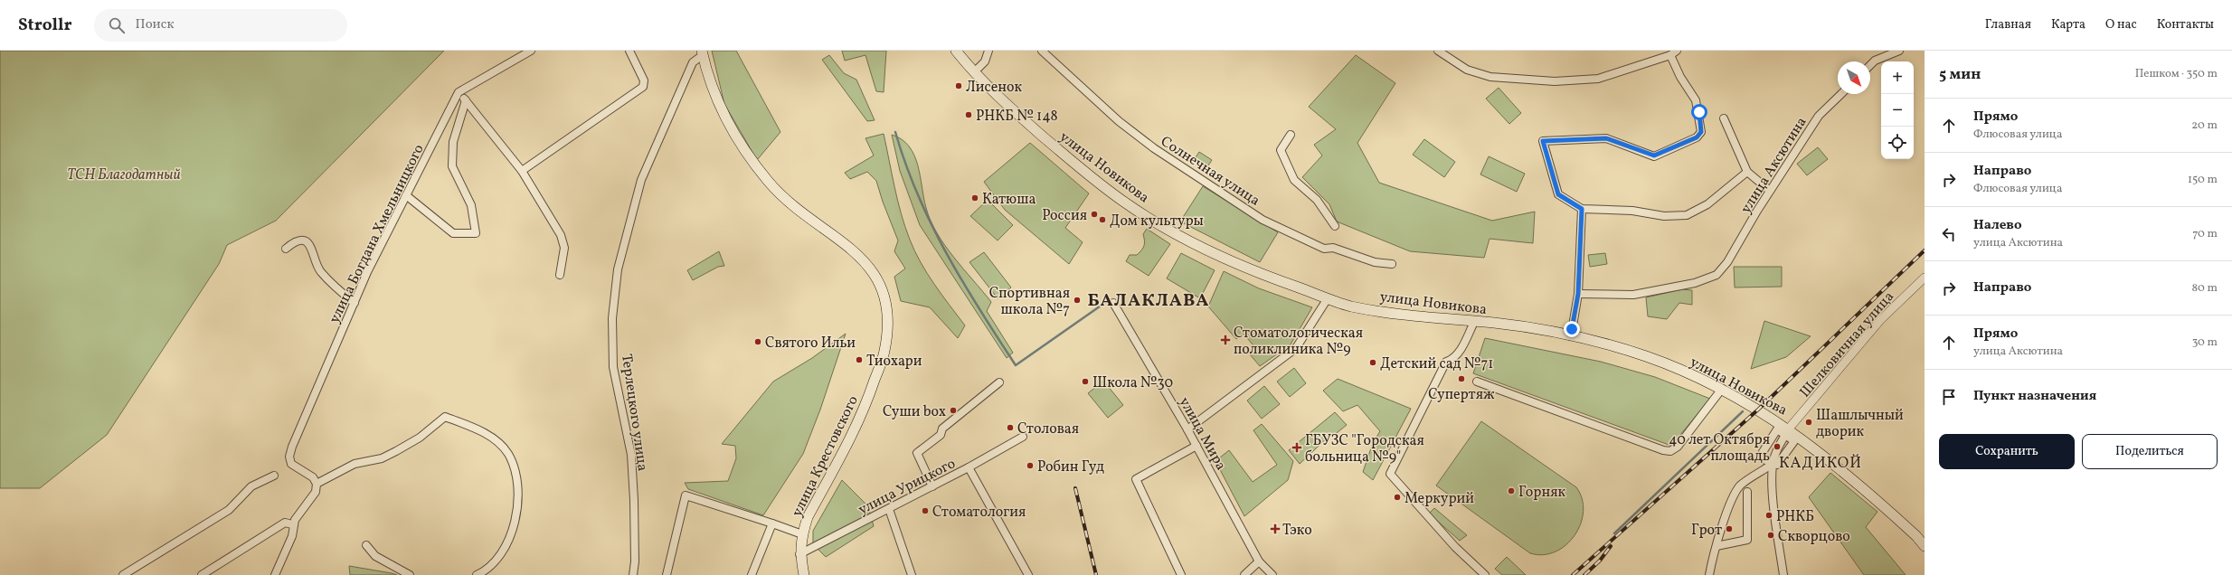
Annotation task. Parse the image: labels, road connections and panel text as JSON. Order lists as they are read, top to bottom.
{
  "streets": {
    "main road": ["улица Новикова", "улица Крестовского"],
    "street": [
      "улица Аксютина",
      "Солнечная улица",
      "улица Богдана Хмельницкого",
      "Шелковичная улица",
      "Терлецкого улица",
      "улица Мира",
      "улица Урицкого"
    ]
  },
  "crossings": [
    ["улица Новикова", "Шелковичная улица"],
    ["Терлецкого улица", "улица Крестовского"],
    ["улица Крестовского", "улица Урицкого"]
  ],
  "districts": ["БАЛАКЛАВА", "КАДИКОЙ"],
  "parks": ["ТСН Благодатный"],
  "places": {
    "other": [
      "Лисенок",
      "РНКБ № 148",
      "Катюша",
      "Россия",
      "Дом культуры",
      "Спортивная школа №7",
      "Святого Ильи",
      "Тиохари",
      "Детский сад №71",
      "Супертяж",
      "Школа №30",
      "Суши box",
      "Шашлычный дворик",
      "Столовая",
      "40 лет Октября площадь",
      "Робин Гуд",
      "Горняк",
      "Меркурий",
      "Стоматология",
      "РНКБ",
      "Грот",
      "Скворцово"
    ],
    "health": ["Стоматологическая поликлиника №9", "ГБУЗС \"Городская больница №9\"", "Тэко"]
  },
  "north": "bottom right",
  "page": {
    "header": "Strollr",
    "search": "Поиск",
    "nav": [
      "Главная",
      "Карта",
      "О нас",
      "Контакты"
    ],
    "heading": ["5 мин", "Пешком · 350 m"],
    "map_buttons": ["+", "−"],
    "list": [
      ["Прямо", "Флюсовая улица", "20 m"],
      ["Направо", "Флюсовая улица", "150 m"],
      ["Налево", "улица Аксютина", "70 m"],
      ["Направо", "80 m"],
      ["Прямо", "улица Аксютина", "30 m"],
      "Пункт назначения"
    ],
    "buttons": ["Сохранить", "Поделиться"]
  }
}
